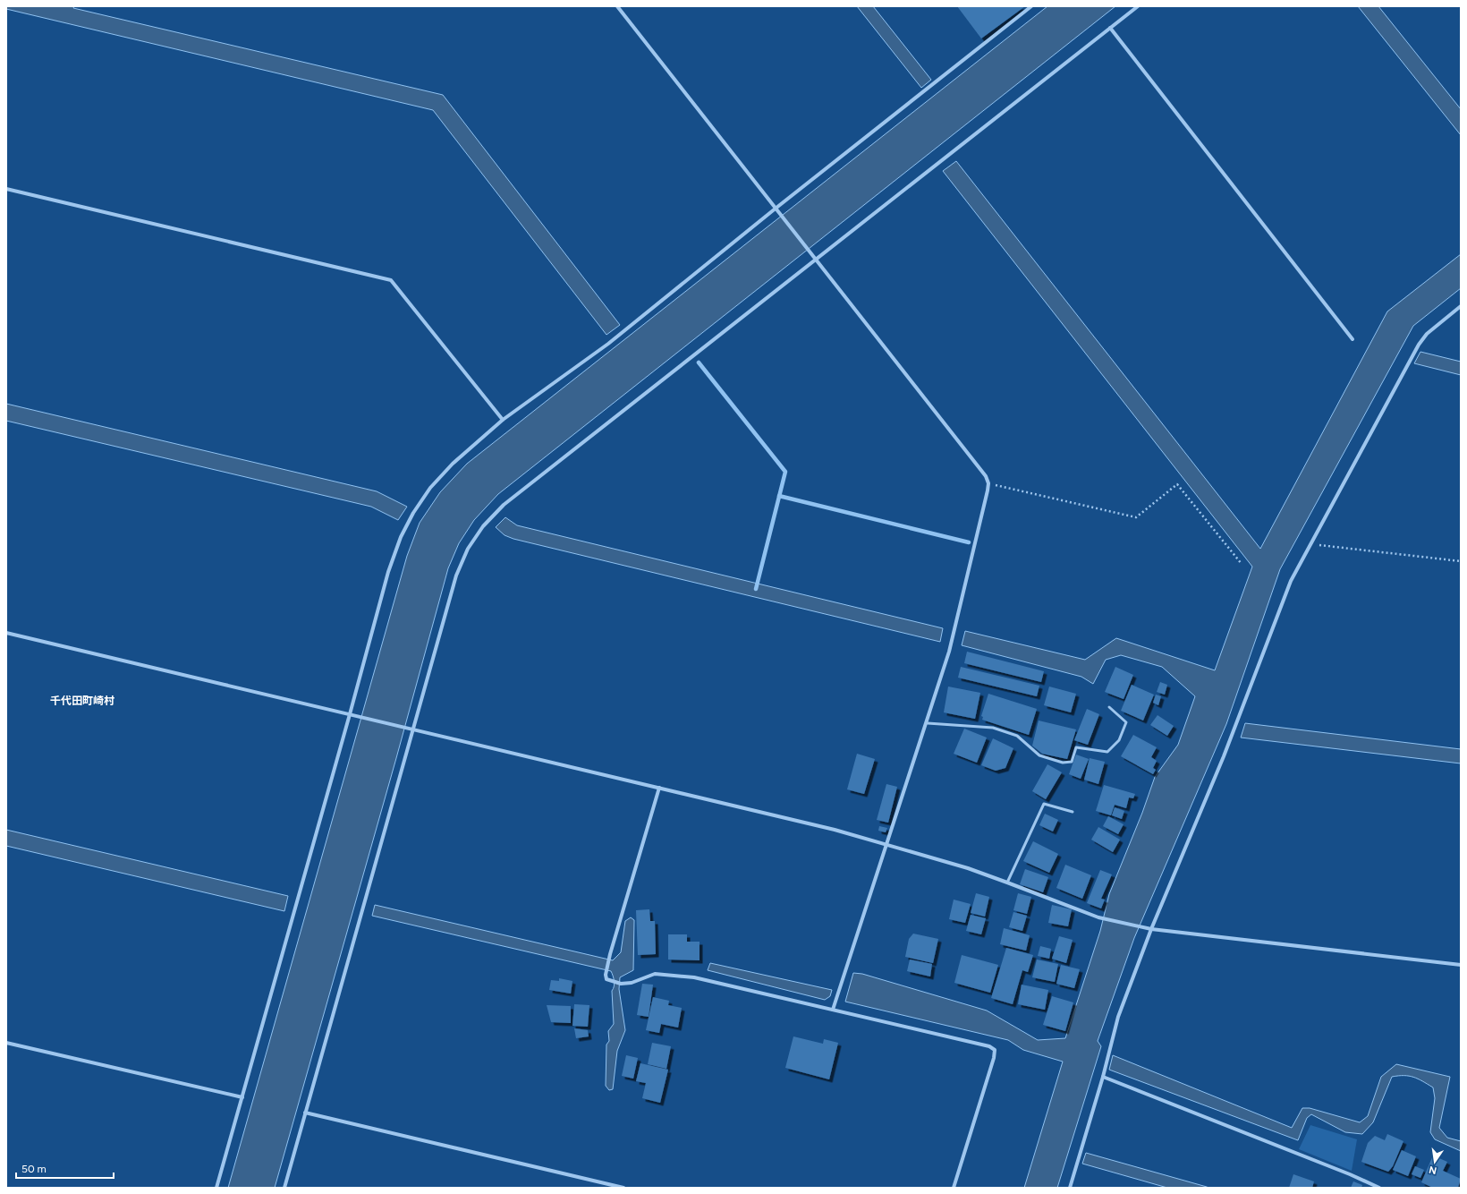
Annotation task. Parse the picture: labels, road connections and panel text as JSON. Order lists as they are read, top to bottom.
{
  "districts": ["千代田町崎村"],
  "scale_bar": "50 m",
  "north": "bottom"
}
